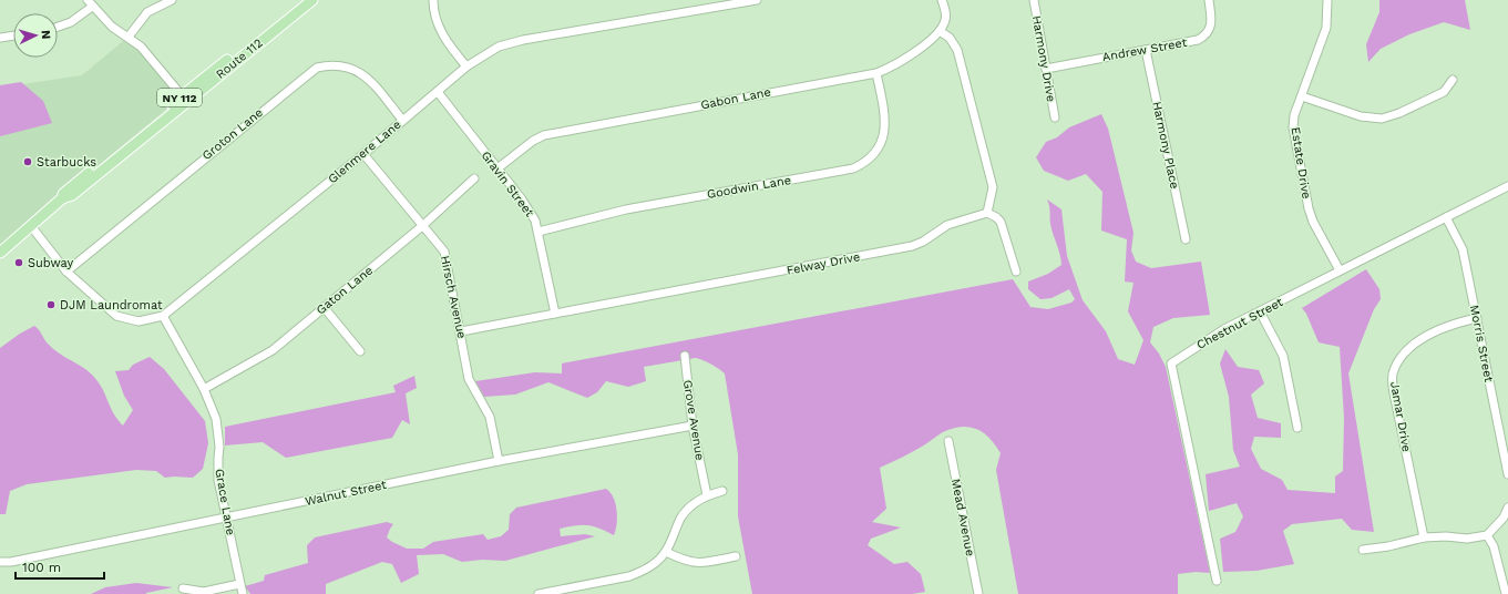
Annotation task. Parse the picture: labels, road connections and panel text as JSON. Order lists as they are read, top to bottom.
{
  "streets": {
    "main road": ["Route 112", "NY 112"],
    "street": [
      "Andrew Street",
      "Harmony Drive",
      "Gabon Lane",
      "Groton Lane",
      "Harmony Place",
      "Glenmere Lane",
      "Estate Drive",
      "Gravin Street",
      "Goodwin Lane",
      "Felway Drive",
      "Gaton Lane",
      "Hirsch Avenue",
      "Chestnut Street",
      "Morris Street",
      "Jamar Drive",
      "Grove Avenue",
      "Walnut Street",
      "Grace Lane",
      "Mead Avenue"
    ]
  },
  "crossings": [
    ["Andrew Street", "Harmony Drive"],
    ["Andrew Street", "Harmony Place"],
    ["Route 112", "Glenmere Lane"],
    ["Gabon Lane", "Gravin Street"],
    ["Gabon Lane", "Goodwin Lane"],
    ["Groton Lane", "Glenmere Lane"],
    ["Glenmere Lane", "Gravin Street"],
    ["Glenmere Lane", "Hirsch Avenue"],
    ["Glenmere Lane", "Grace Lane"],
    ["Estate Drive", "Chestnut Street"],
    ["Gravin Street", "Goodwin Lane"],
    ["Gravin Street", "Felway Drive"],
    ["Felway Drive", "Hirsch Avenue"],
    ["Gaton Lane", "Hirsch Avenue"],
    ["Gaton Lane", "Grace Lane"],
    ["Hirsch Avenue", "Walnut Street"],
    ["Chestnut Street", "Morris Street"],
    ["Morris Street", "Jamar Drive"],
    ["Grove Avenue", "Walnut Street"],
    ["Walnut Street", "Grace Lane"]
  ],
  "places": ["Starbucks", "Subway", "DJM Laundromat"],
  "scale_bar": "100 m",
  "north": "right"
}
